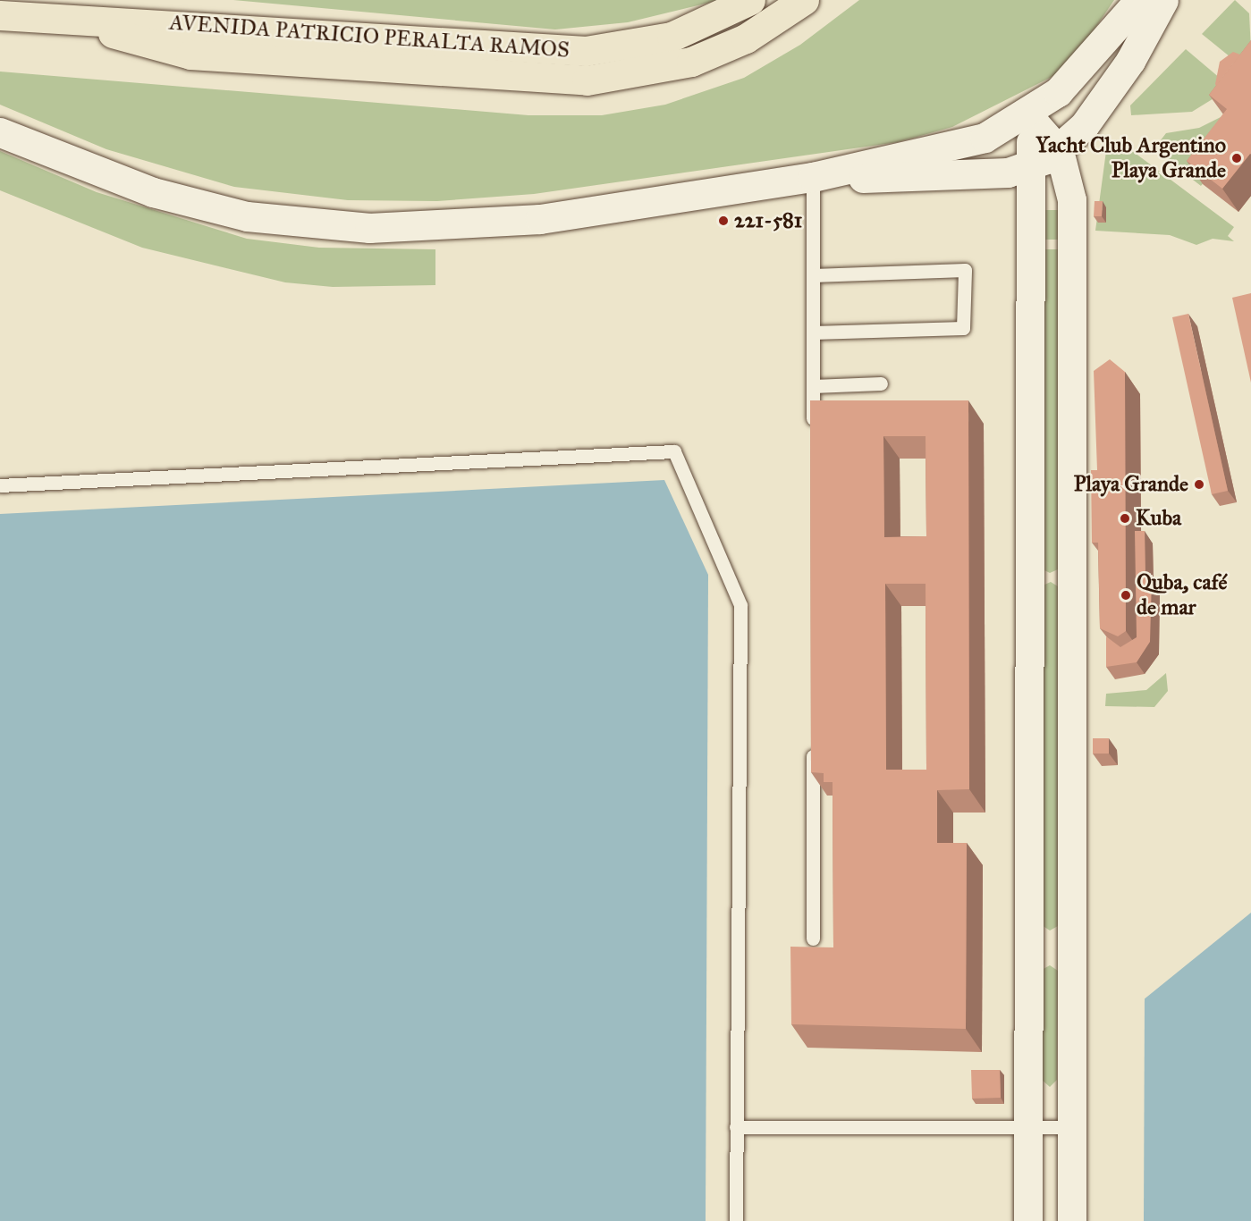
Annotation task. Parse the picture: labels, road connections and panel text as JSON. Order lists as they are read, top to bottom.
{
  "streets": {
    "main road": ["AVENIDA PATRICIO PERALTA RAMOS"]
  },
  "places": [
    "Yacht Club Argentino Playa Grande",
    "221-581",
    "Playa Grande",
    "Kuba",
    "Quba, café de mar"
  ]
}
